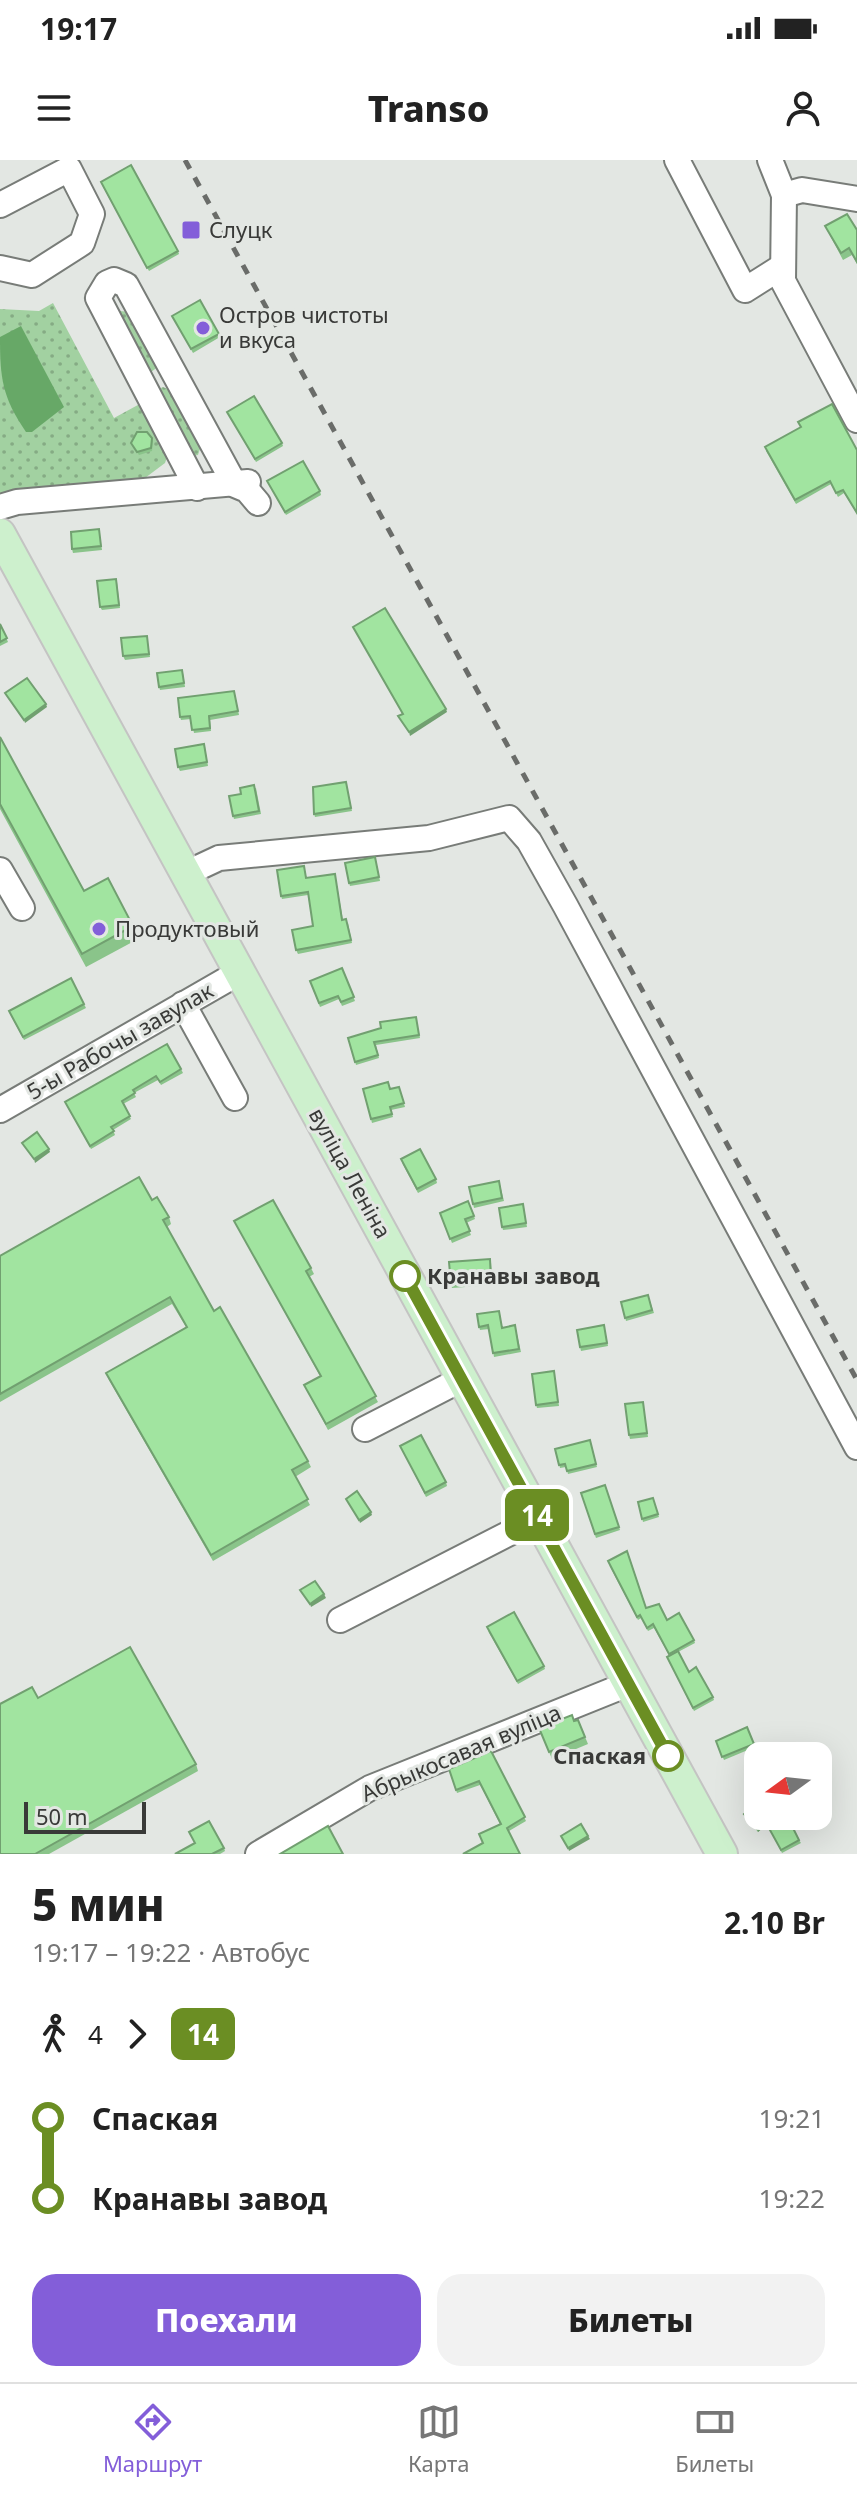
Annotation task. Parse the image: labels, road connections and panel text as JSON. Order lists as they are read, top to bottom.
{
  "streets": {
    "main road": ["вуліца Леніна"],
    "street": ["5-ы Рабочы завулак", "Абрыкосавая вуліца"]
  },
  "crossings": [
    ["5-ы Рабочы завулак", "вуліца Леніна"],
    ["вуліца Леніна", "Абрыкосавая вуліца"]
  ],
  "places": {
    "transit": ["Слуцк"],
    "other": [
      "Остров чистоты и вкуса",
      "Продуктовый",
      "Кранавы завод",
      "Спаская"
    ]
  },
  "lines": ["bus line 14"],
  "scale_bar": "50 m",
  "north": "left",
  "page": {
    "status": "19:17",
    "header": "Transo",
    "on_map": "14",
    "scale": "50 m",
    "heading": ["5 мин", "19:17 – 19:22 · Автобус", "2.10 Br"],
    "legs": ["4", "14"],
    "list": [
      {
        "name": "Спаская",
        "value": "19:21"
      },
      {
        "name": "Кранавы завод",
        "value": "19:22"
      }
    ],
    "buttons": ["Поехали", "Билеты"],
    "tabs": ["Маршрут", "Карта", "Билеты"]
  }
}
